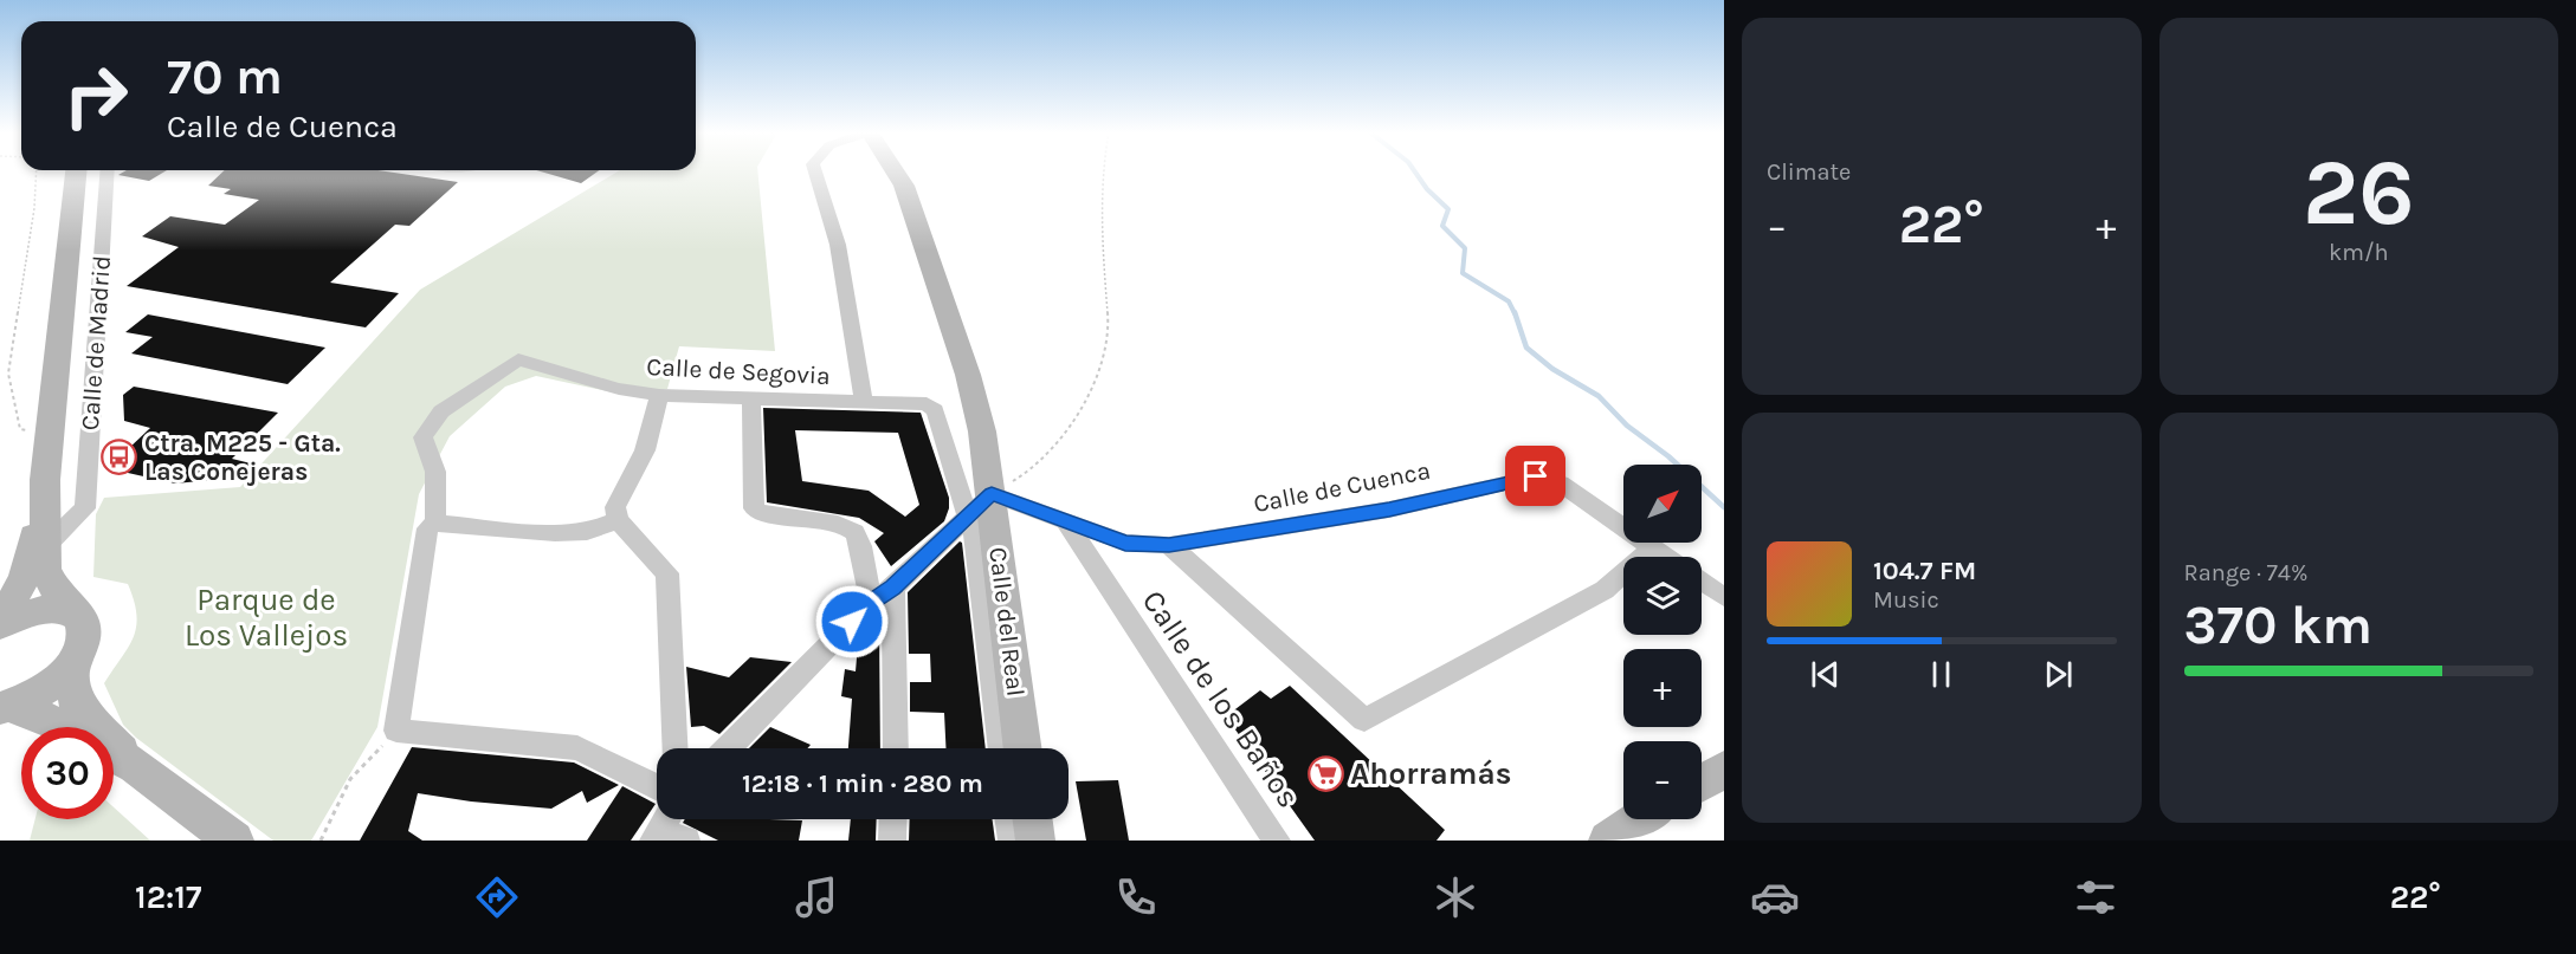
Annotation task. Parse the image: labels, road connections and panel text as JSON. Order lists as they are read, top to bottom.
{
  "streets": {
    "street": [
      "Calle de Madrid",
      "Calle de Segovia",
      "Calle de Cuenca",
      "Calle del Real",
      "Calle de los Baños"
    ]
  },
  "crossings": [
    ["Calle de Segovia", "Calle de Cuenca"],
    ["Calle de Segovia", "Calle del Real"],
    ["Calle de Cuenca", "Calle del Real"],
    ["Calle de Cuenca", "Calle de los Baños"]
  ],
  "parks": ["Parque de Los Vallejos"],
  "places": {
    "bus stop": ["Ctra. M225 - Gta. Las Conejeras"],
    "supermarket": ["Ahorramás"]
  },
  "north": "top right",
  "page": {
    "tile": [
      "Climate",
      ["26", "km/h"],
      ["Range · 74%", "370 km"]
    ],
    "turn": ["70 m", "Calle de Cuenca"],
    "heat": ["−", "22°", "+"],
    "map_buttons": ["+", "−"],
    "song": ["104.7 FM", "Music"],
    "limit": "30",
    "trip": "12:18 · 1 min · 280 m",
    "tabs": ["12:17", "22°"]
  }
}
